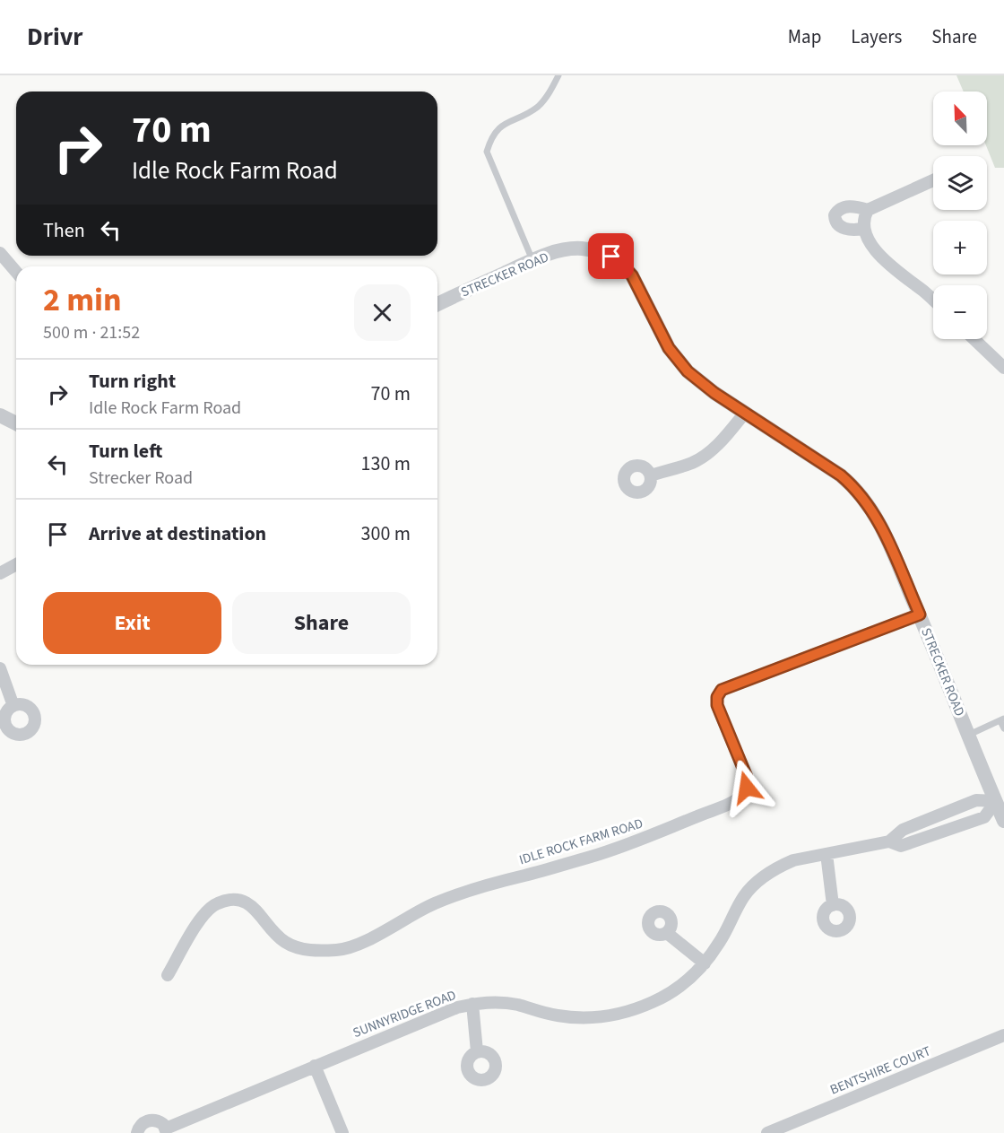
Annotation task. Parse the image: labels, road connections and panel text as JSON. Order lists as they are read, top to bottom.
{
  "streets": {
    "street": [
      "STRECKER ROAD",
      "IDLE ROCK FARM ROAD",
      "SUNNYRIDGE ROAD",
      "BENTSHIRE COURT"
    ]
  },
  "crossings": [
    ["STRECKER ROAD", "IDLE ROCK FARM ROAD"],
    ["STRECKER ROAD", "SUNNYRIDGE ROAD"]
  ],
  "north": "top left",
  "page": {
    "header": "Drivr",
    "nav": ["Map", "Layers", "Share"],
    "map_buttons": ["+", "−"],
    "turn": ["70 m", "Idle Rock Farm Road"],
    "then": "Then",
    "heading": ["2 min", "500 m · 21:52"],
    "list": [
      {
        "name": "Turn right",
        "note": "Idle Rock Farm Road",
        "value": "70 m"
      },
      {
        "name": "Turn left",
        "note": "Strecker Road",
        "value": "130 m"
      },
      {
        "name": "Arrive at destination",
        "value": "300 m"
      }
    ],
    "buttons": ["Exit", "Share"]
  }
}
